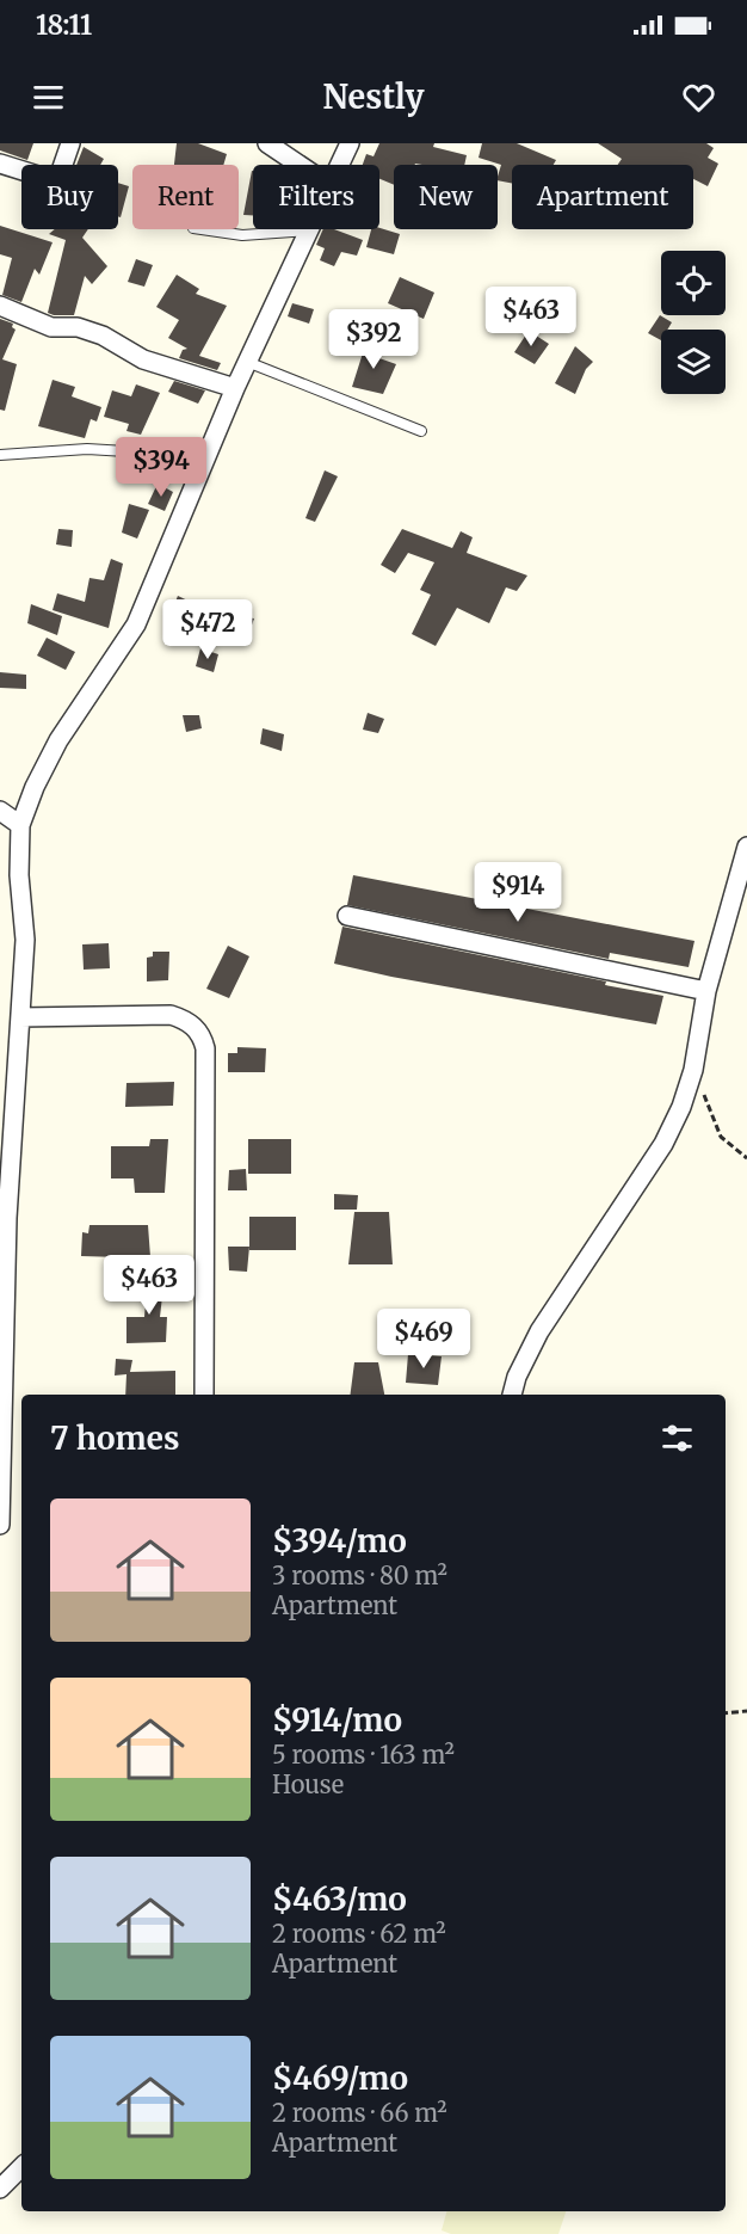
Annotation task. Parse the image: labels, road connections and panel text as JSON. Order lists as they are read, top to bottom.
{
  "page": {
    "status": "18:11",
    "header": "Nestly",
    "chip": [
      "Buy",
      "Rent",
      "Filters",
      "New",
      "Apartment"
    ],
    "price": [
      "$463",
      "$392",
      "$394",
      "$472",
      "$914",
      "$463",
      "$469"
    ],
    "heading": "7 homes",
    "list": [
      {
        "name": "$394/mo",
        "note": "3 rooms · 80 m² · Apartment"
      },
      {
        "name": "$914/mo",
        "note": "5 rooms · 163 m² · House"
      },
      {
        "name": "$463/mo",
        "note": "2 rooms · 62 m² · Apartment"
      },
      {
        "name": "$469/mo",
        "note": "2 rooms · 66 m² · Apartment"
      }
    ]
  }
}
